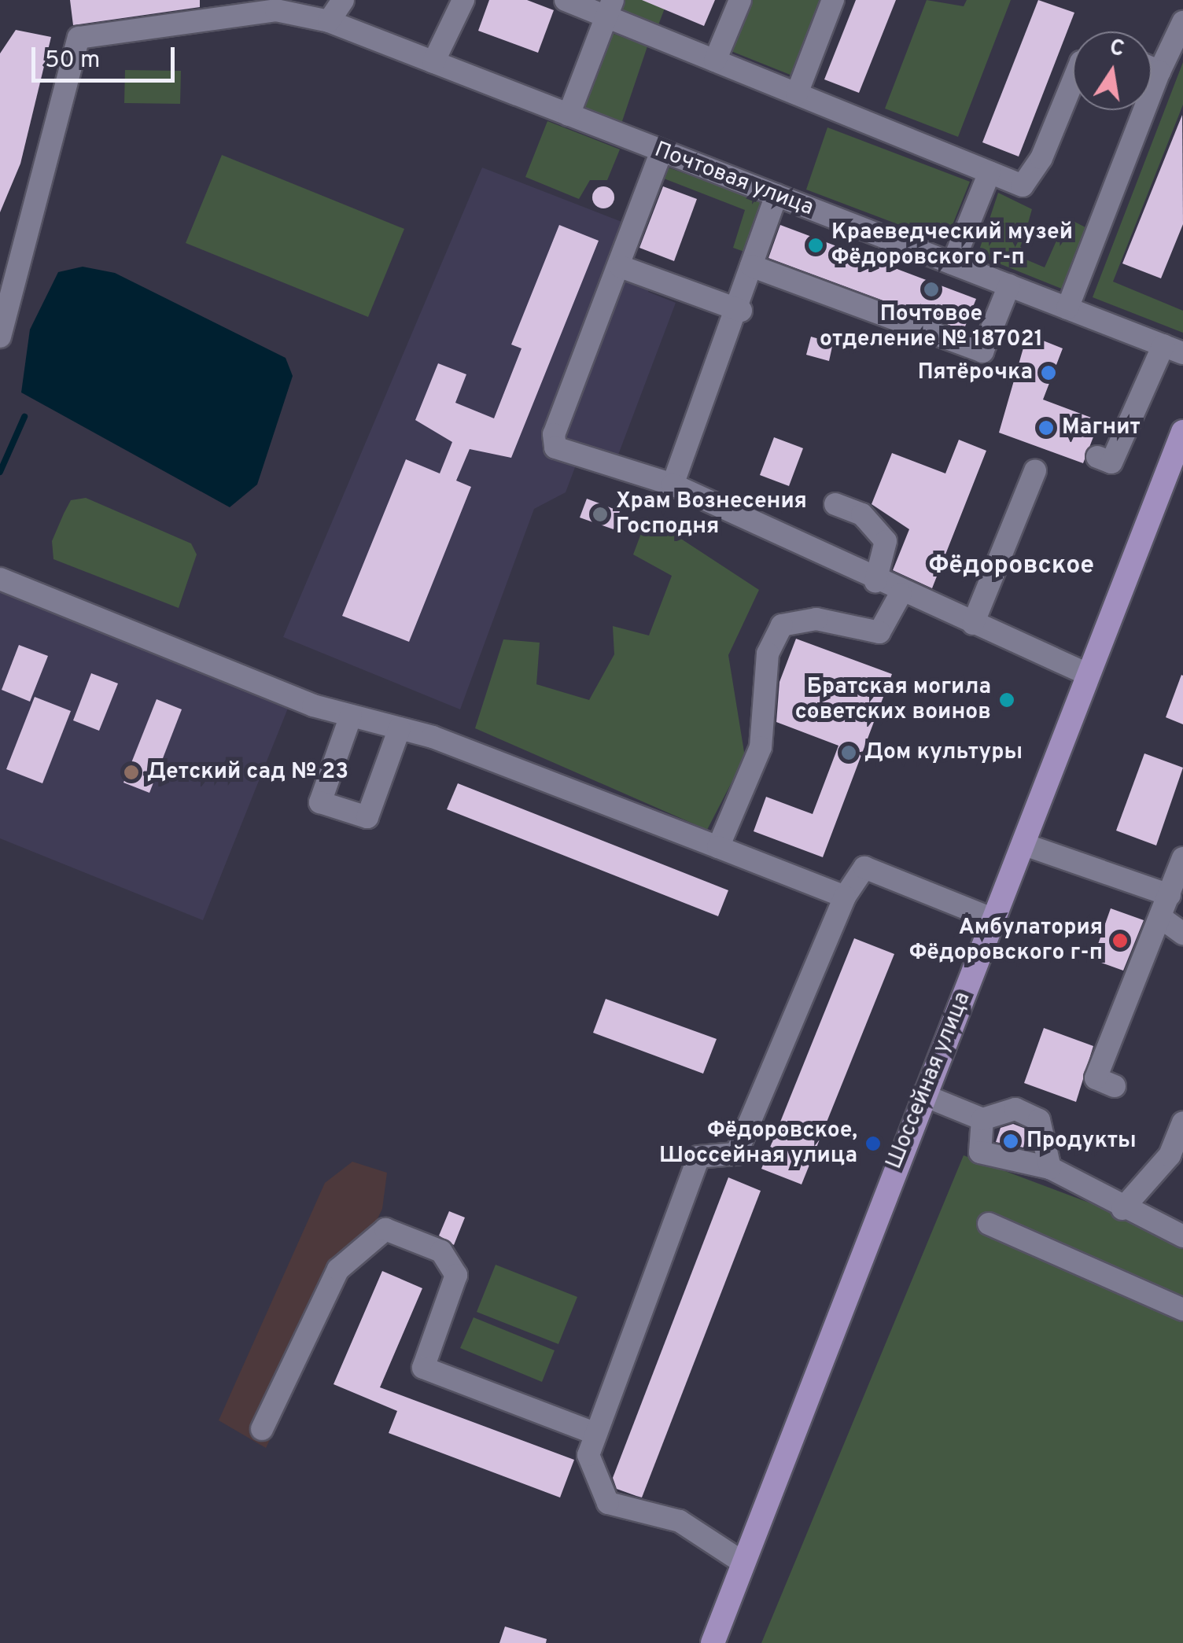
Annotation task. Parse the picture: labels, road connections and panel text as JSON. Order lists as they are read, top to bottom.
{
  "streets": {
    "main road": ["Шоссейная улица"],
    "street": ["Почтовая улица"]
  },
  "districts": ["Фёдоровское"],
  "places": [
    "Краеведческий музей Фёдоровского г-п",
    "Почтовое отделение № 187021",
    "Пятёрочка",
    "Магнит",
    "Храм Вознесения Господня",
    "Братская могила советских воинов",
    "Дом культуры",
    "Детский сад № 23",
    "Амбулатория Фёдоровского г-п",
    "Продукты",
    "Фёдоровское, Шоссейная улица"
  ],
  "scale_bar": "50 m",
  "north": "top"
}
